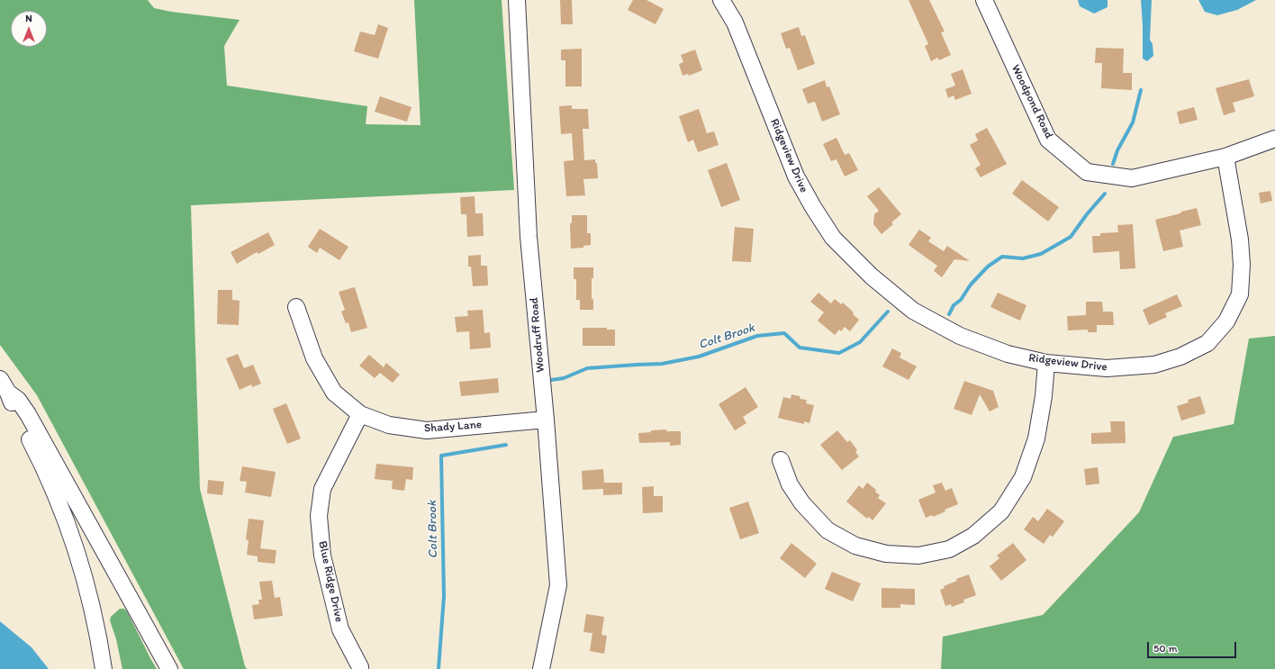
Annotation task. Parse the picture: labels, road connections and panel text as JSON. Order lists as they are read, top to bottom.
{
  "streets": {
    "street": [
      "Woodpond Road",
      "Ridgeview Drive",
      "Woodruff Road",
      "Shady Lane",
      "Blue Ridge Drive"
    ]
  },
  "crossings": [
    ["Woodpond Road", "Ridgeview Drive"],
    ["Woodruff Road", "Shady Lane"],
    ["Shady Lane", "Blue Ridge Drive"]
  ],
  "water": ["Colt Brook"],
  "scale_bar": "50 m",
  "north": "top"
}
